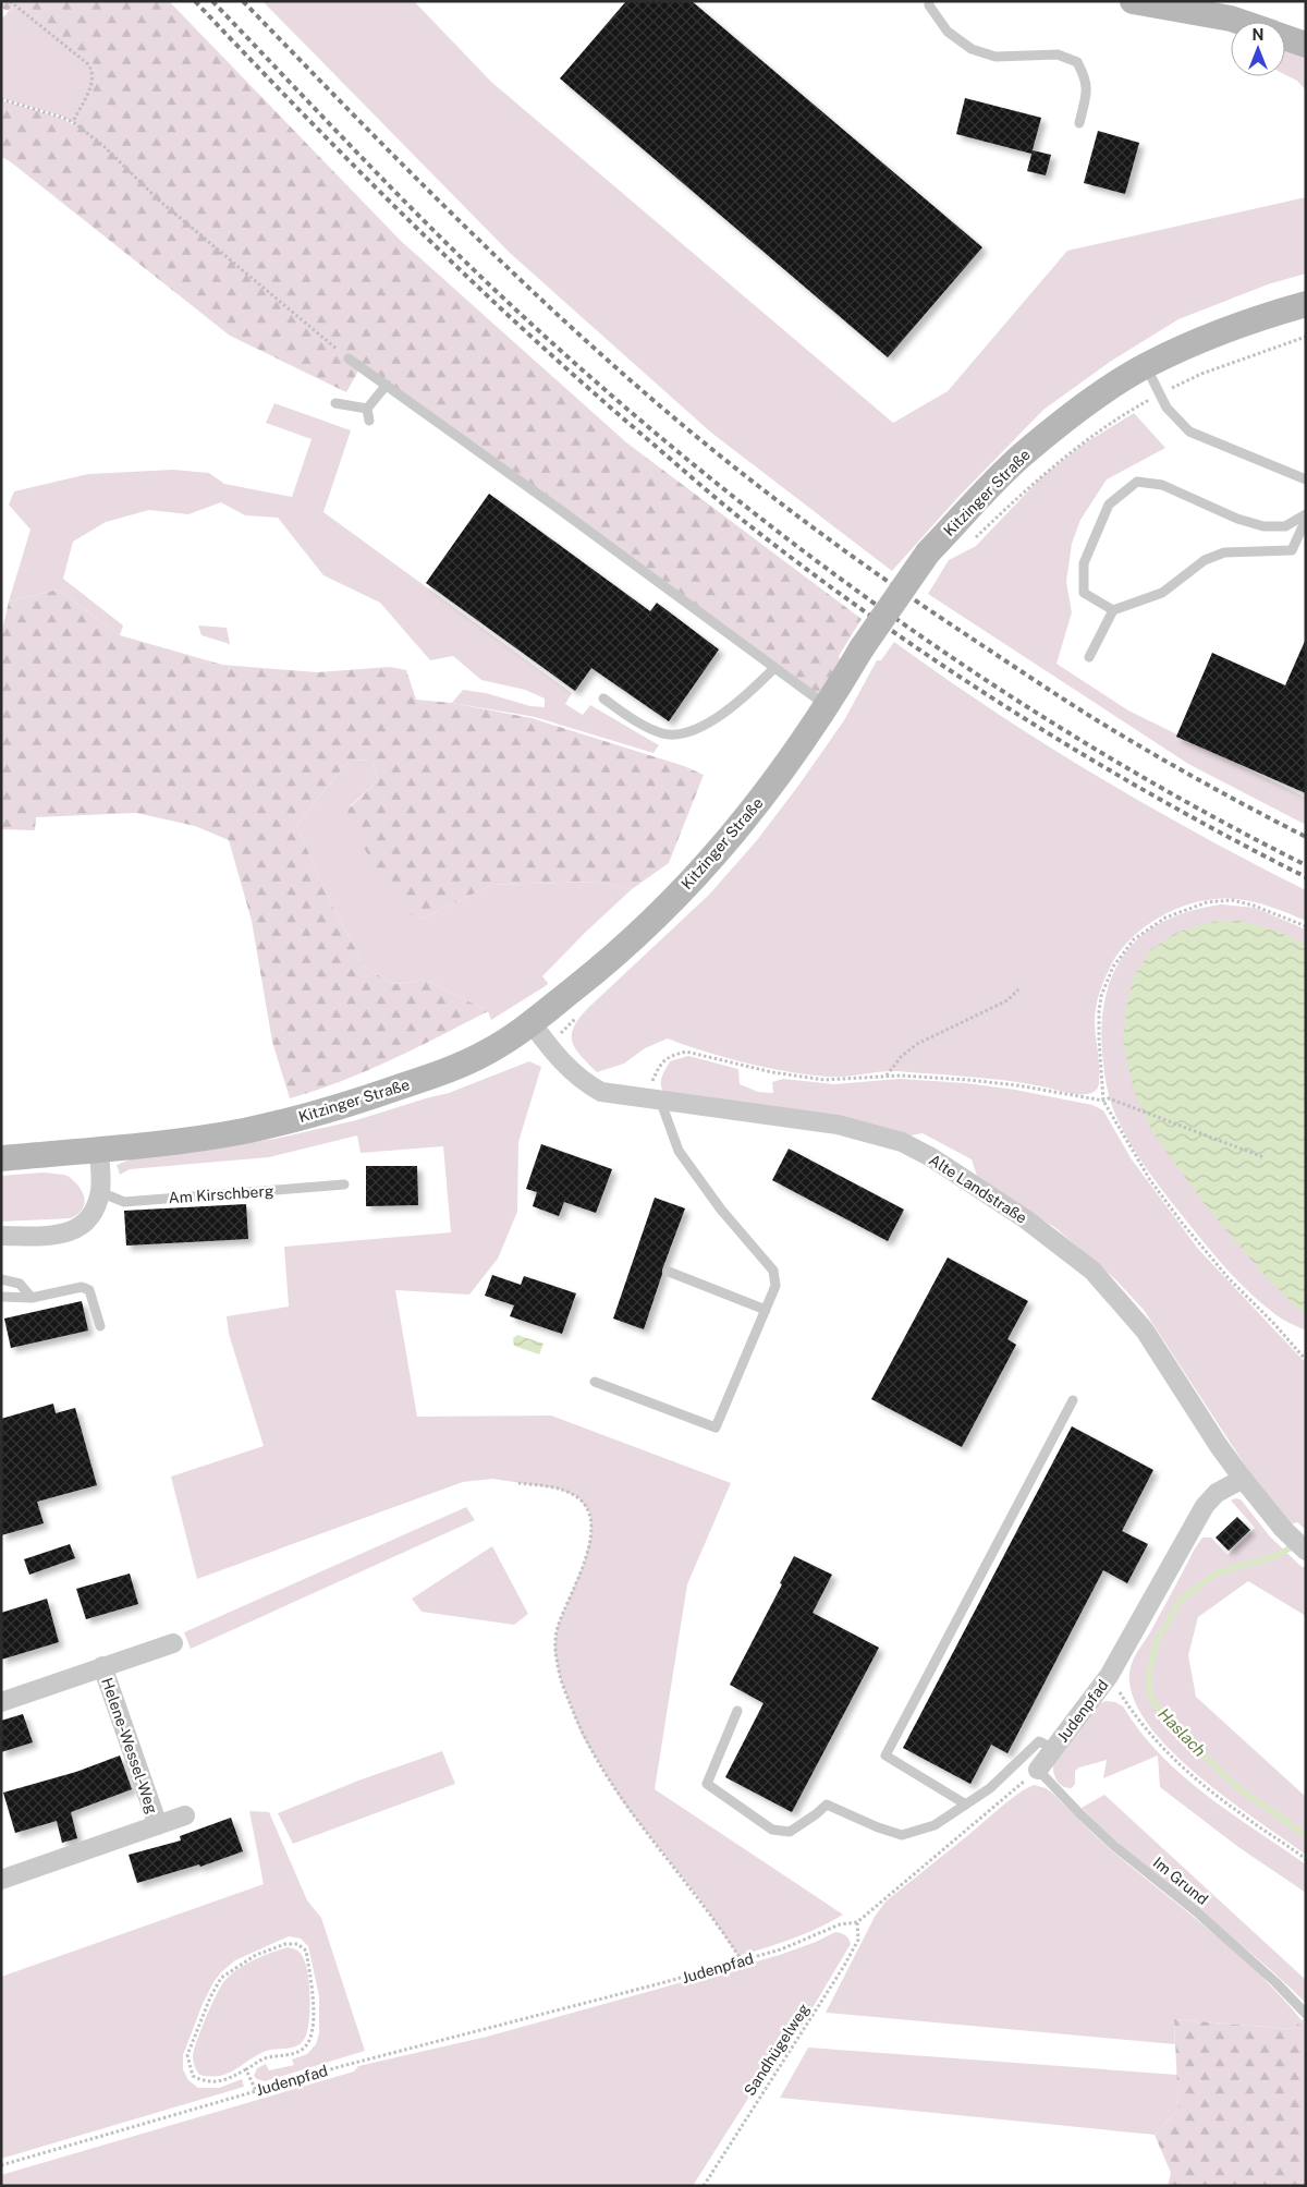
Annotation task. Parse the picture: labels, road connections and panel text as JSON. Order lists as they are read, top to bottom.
{
  "streets": {
    "street": [
      "Kitzinger Straße",
      "Alte Landstraße",
      "Judenpfad",
      "Helene-Wessel-Weg"
    ],
    "lane": ["Am Kirschberg", "Im Grund"],
    "path": ["Sandhügelweg"]
  },
  "crossings": [
    ["Kitzinger Straße", "Alte Landstraße"],
    ["Alte Landstraße", "Judenpfad"],
    ["Judenpfad", "Im Grund"],
    ["Judenpfad", "Sandhügelweg"]
  ],
  "water": ["Haslach"],
  "north": "top"
}
